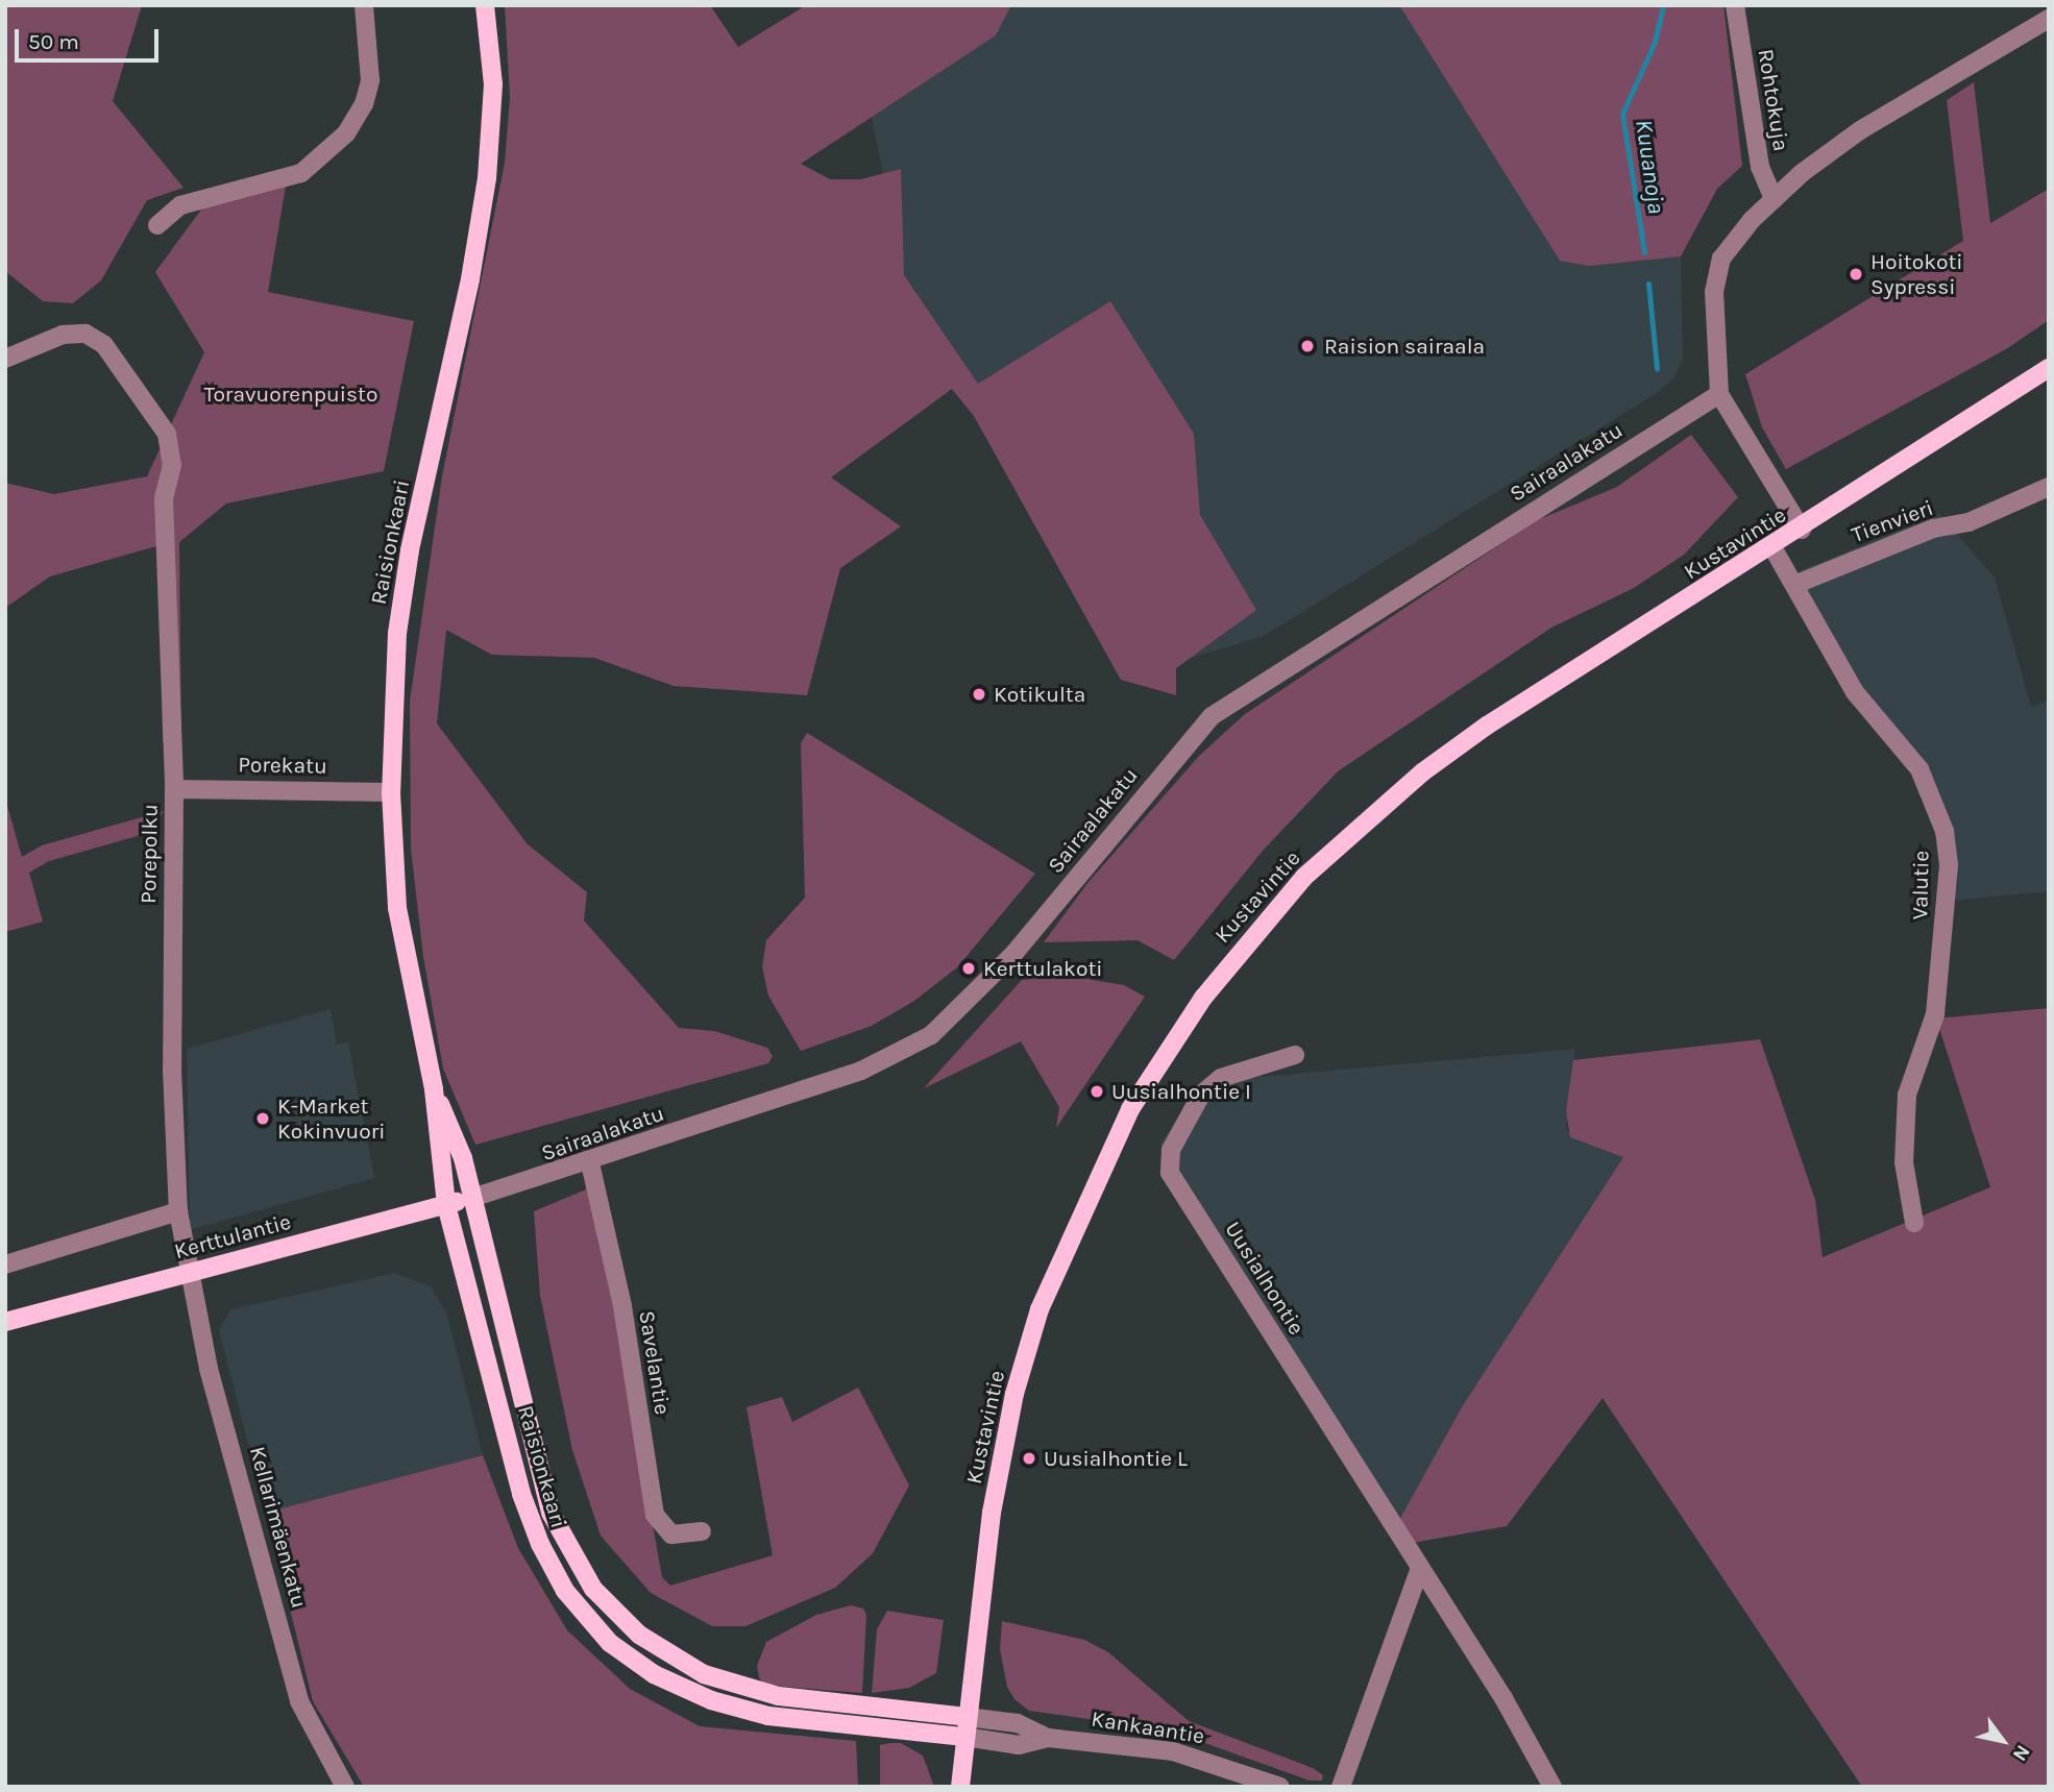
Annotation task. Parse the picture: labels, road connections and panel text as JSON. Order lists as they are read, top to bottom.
{
  "streets": {
    "main road": ["Raisionkaari", "Kustavintie", "Kerttulantie"],
    "street": [
      "Rohtokuja",
      "Sairaalakatu",
      "Tienvieri",
      "Porekatu",
      "Porepolku",
      "Valutie",
      "Uusialhontie",
      "Savelantie",
      "Kellarimäenkatu",
      "Kankaantie"
    ]
  },
  "crossings": [
    ["Sairaalakatu", "Raisionkaari"],
    ["Sairaalakatu", "Kerttulantie"],
    ["Sairaalakatu", "Savelantie"],
    ["Tienvieri", "Valutie"],
    ["Raisionkaari", "Kustavintie"],
    ["Raisionkaari", "Porekatu"],
    ["Raisionkaari", "Kerttulantie"],
    ["Raisionkaari", "Kankaantie"],
    ["Kustavintie", "Valutie"],
    ["Kustavintie", "Kankaantie"],
    ["Porekatu", "Porepolku"],
    ["Porepolku", "Kerttulantie"],
    ["Porepolku", "Kellarimäenkatu"],
    ["Kerttulantie", "Kellarimäenkatu"]
  ],
  "water": ["Kuuanoja"],
  "parks": ["Toravuorenpuisto"],
  "places": [
    "Hoitokoti Sypressi",
    "Raision sairaala",
    "Kotikulta",
    "Kerttulakoti",
    "Uusialhontie I",
    "K-Market Kokinvuori",
    "Uusialhontie L"
  ],
  "scale_bar": "50 m",
  "north": "bottom right"
}
